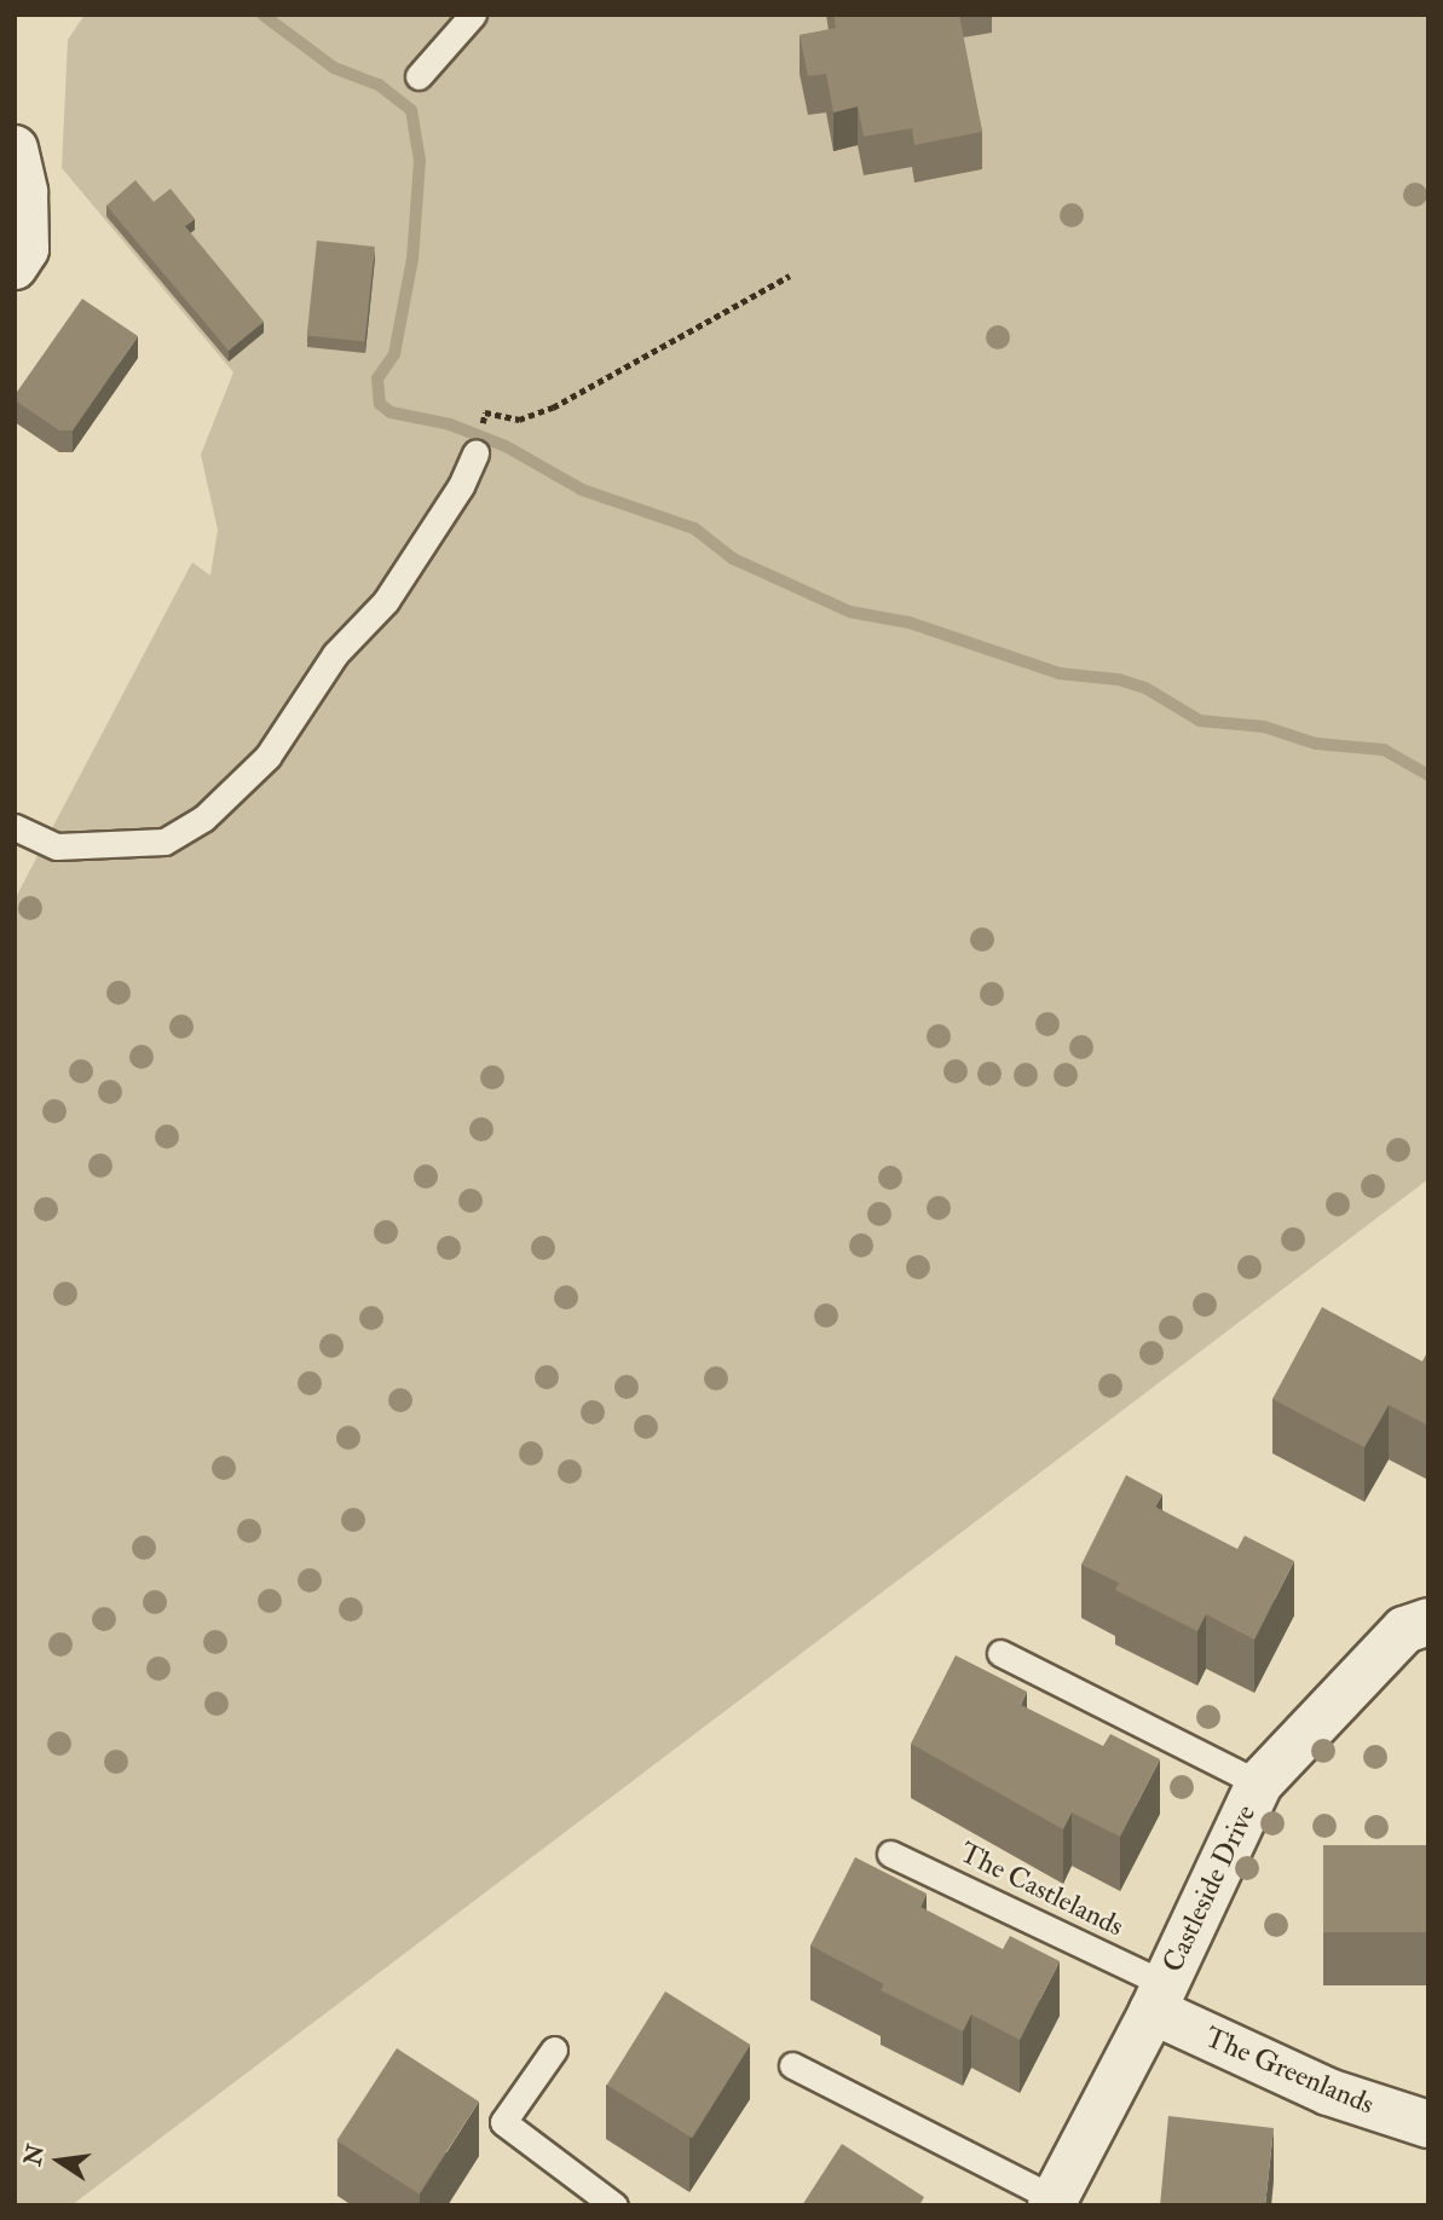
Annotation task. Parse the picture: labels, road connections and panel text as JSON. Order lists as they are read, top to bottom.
{
  "streets": {
    "street": ["Castleside Drive", "The Greenlands"],
    "lane": ["The Castlelands"]
  },
  "crossings": [
    ["Castleside Drive", "The Castlelands"],
    ["Castleside Drive", "The Greenlands"],
    ["The Castlelands", "The Greenlands"]
  ],
  "north": "left"
}
